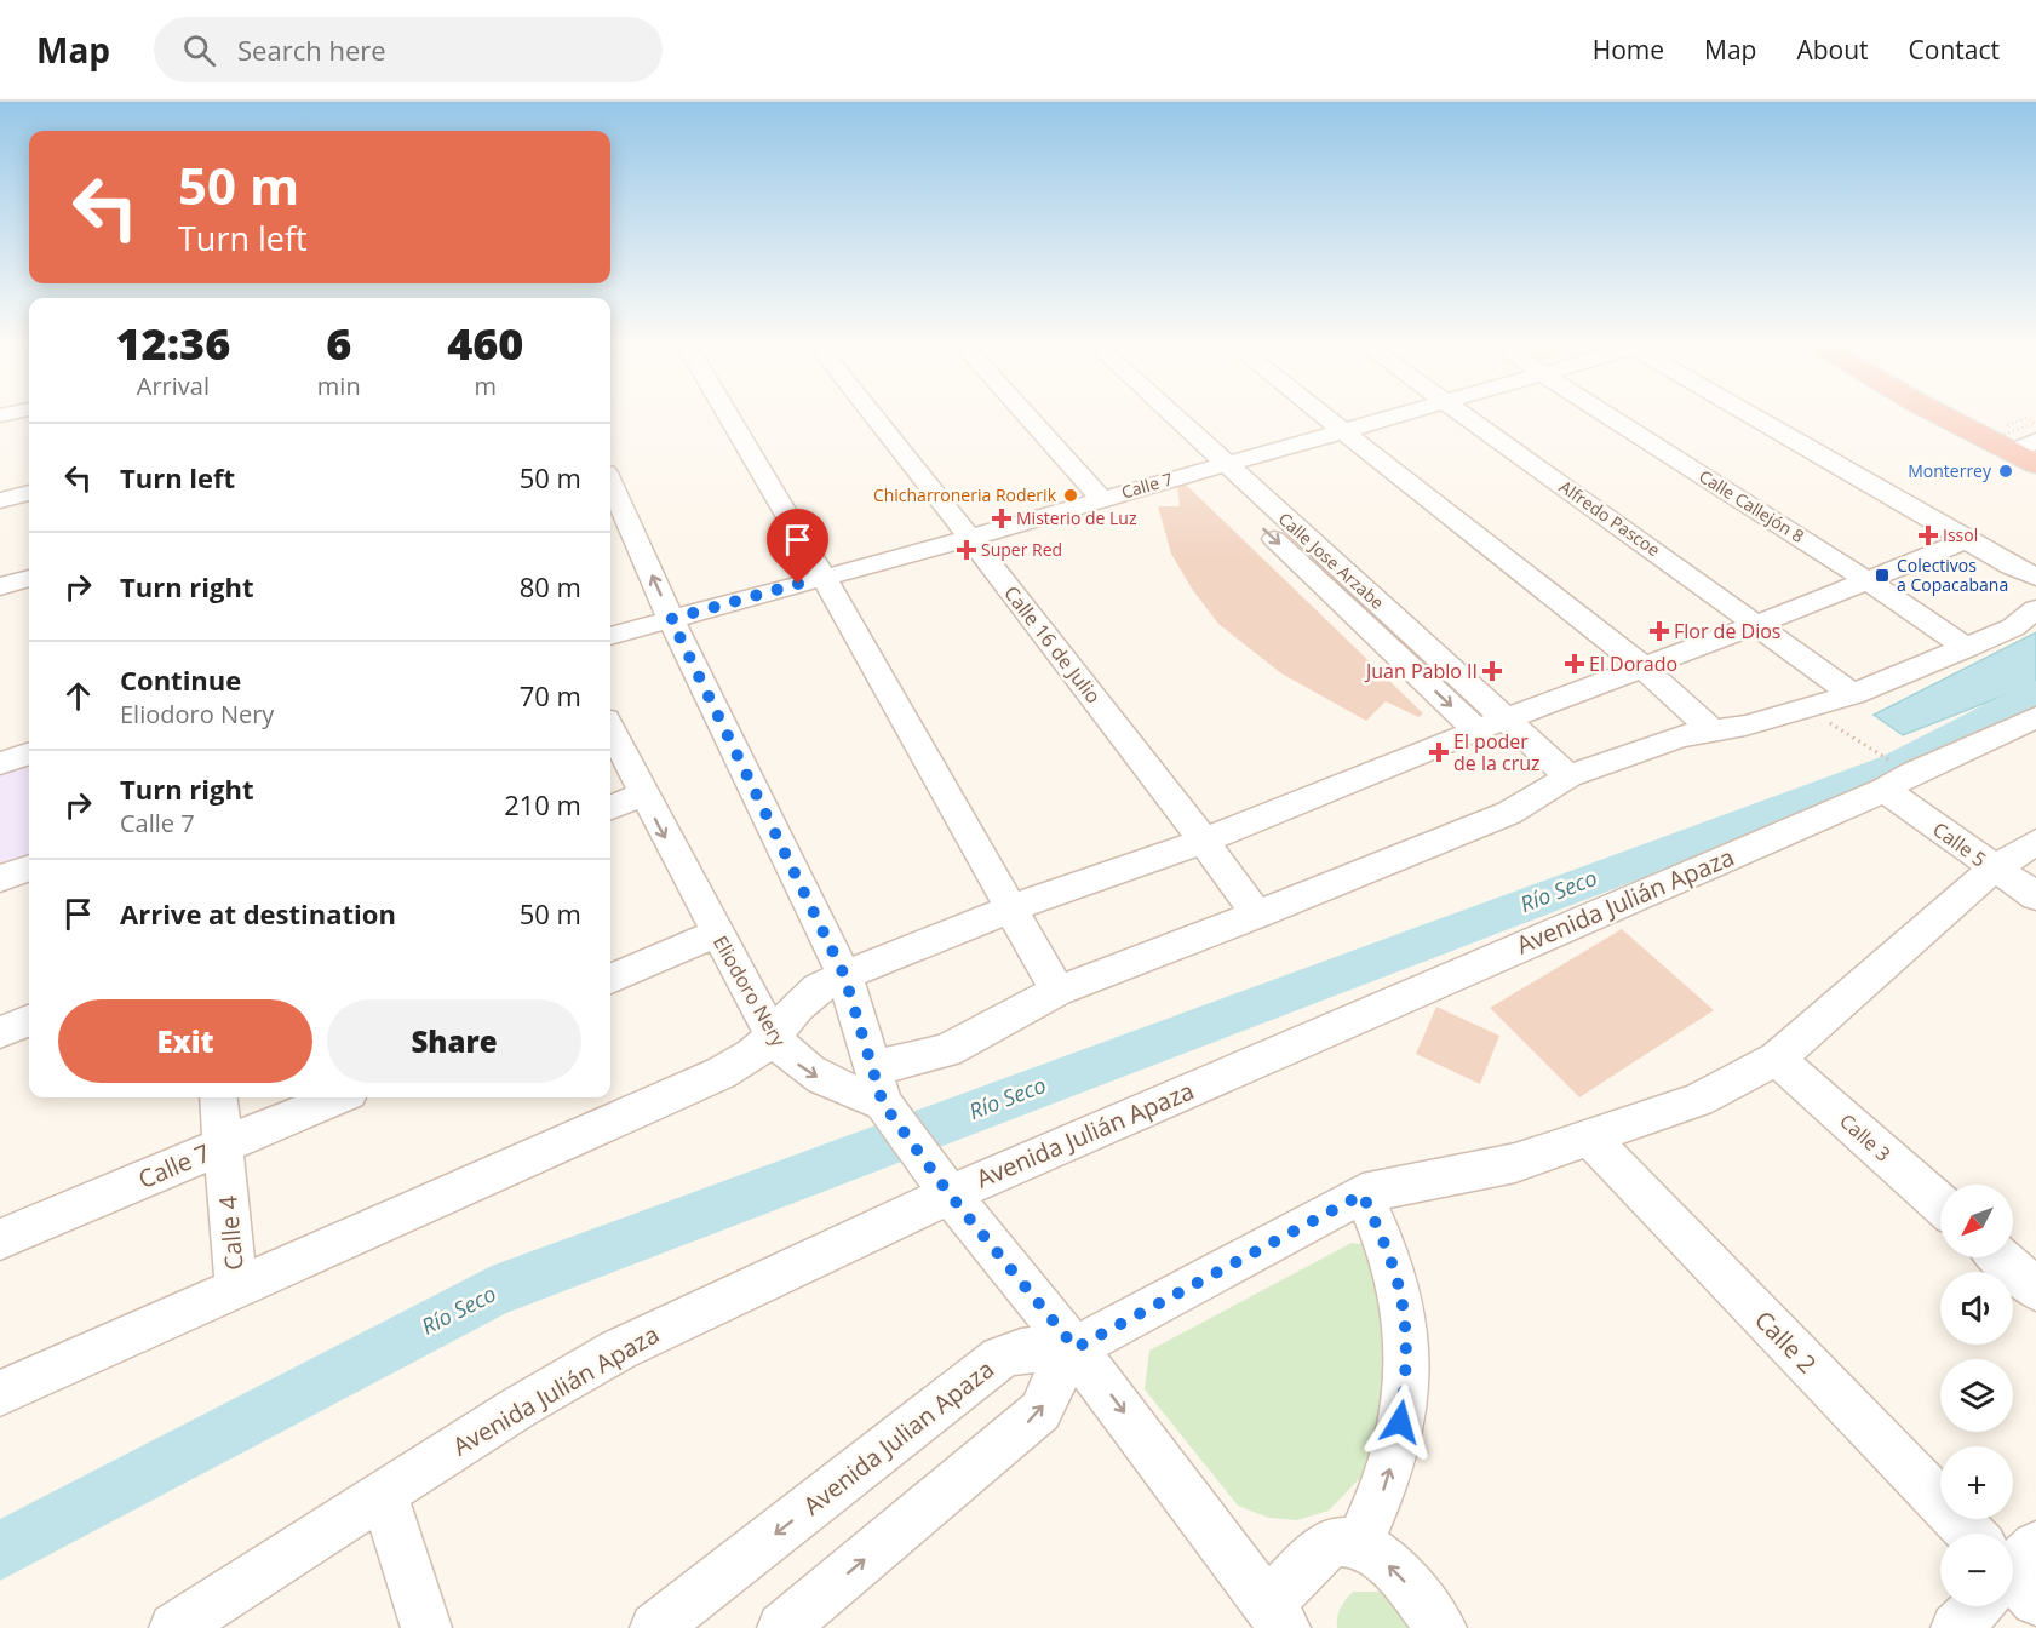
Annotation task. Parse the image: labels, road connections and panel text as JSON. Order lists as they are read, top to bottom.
{
  "streets": {
    "street": [
      "Calle 7",
      "Calle Callejón 8",
      "Alfredo Pascoe",
      "Calle 16 de Julio",
      "Calle 5",
      "Avenida Julián Apaza",
      "Eliodoro Nery",
      "Calle 3",
      "Calle 4",
      "Calle 2",
      "Avenida Julian Apaza"
    ]
  },
  "crossings": [
    ["Calle 7", "Calle 16 de Julio"],
    ["Calle 7", "Calle 4"],
    ["Calle 5", "Avenida Julián Apaza"]
  ],
  "water": ["Río Seco"],
  "places": {
    "other": ["Monterrey", "Chicharroneria Roderik"],
    "health": [
      "Misterio de Luz",
      "Issol",
      "Super Red",
      "Flor de Dios",
      "El Dorado",
      "Juan Pablo II",
      "El poder de la cruz"
    ],
    "transit": ["Colectivos a Copacabana"]
  },
  "north": "bottom left",
  "page": {
    "header": "Map",
    "search": "Search here",
    "nav": [
      "Home",
      "Map",
      "About",
      "Contact"
    ],
    "turn": ["50 m", "Turn left"],
    "eta": [
      "12:36",
      "Arrival",
      "6",
      "min",
      "460",
      "m"
    ],
    "list": [
      {
        "name": "Turn left",
        "value": "50 m"
      },
      {
        "name": "Turn right",
        "value": "80 m"
      },
      {
        "name": "Continue",
        "note": "Eliodoro Nery",
        "value": "70 m"
      },
      {
        "name": "Turn right",
        "note": "Calle 7",
        "value": "210 m"
      },
      {
        "name": "Arrive at destination",
        "value": "50 m"
      }
    ],
    "buttons": ["Exit", "Share"],
    "map_buttons": ["+", "−"]
  }
}
